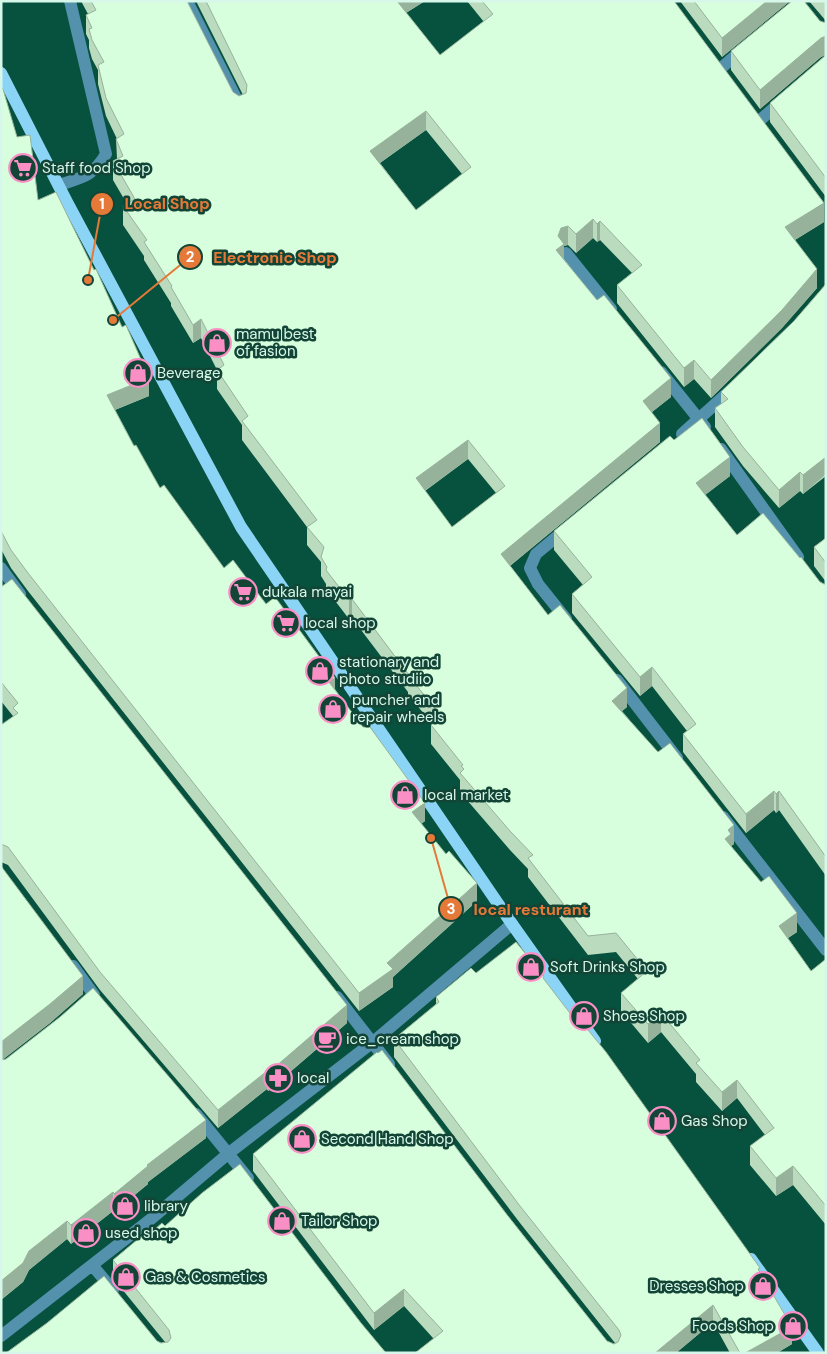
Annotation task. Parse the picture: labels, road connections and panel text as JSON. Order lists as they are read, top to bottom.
{
  "places": {
    "supermarket": ["Staff food Shop", "dukala mayai", "local shop"],
    "other": ["Local Shop", "Electronic Shop", "local resturant"],
    "shop": [
      "mamu best of fasion",
      "Beverage",
      "stationary and photo studiio",
      "puncher and repair wheels",
      "local market",
      "Soft Drinks Shop",
      "Shoes Shop",
      "Gas Shop",
      "Second Hand Shop",
      "library",
      "Tailor Shop",
      "used shop",
      "Gas & Cosmetics",
      "Dresses Shop",
      "Foods Shop"
    ],
    "cafe": ["ice_cream shop"],
    "pharmacy": ["local"]
  }
}
